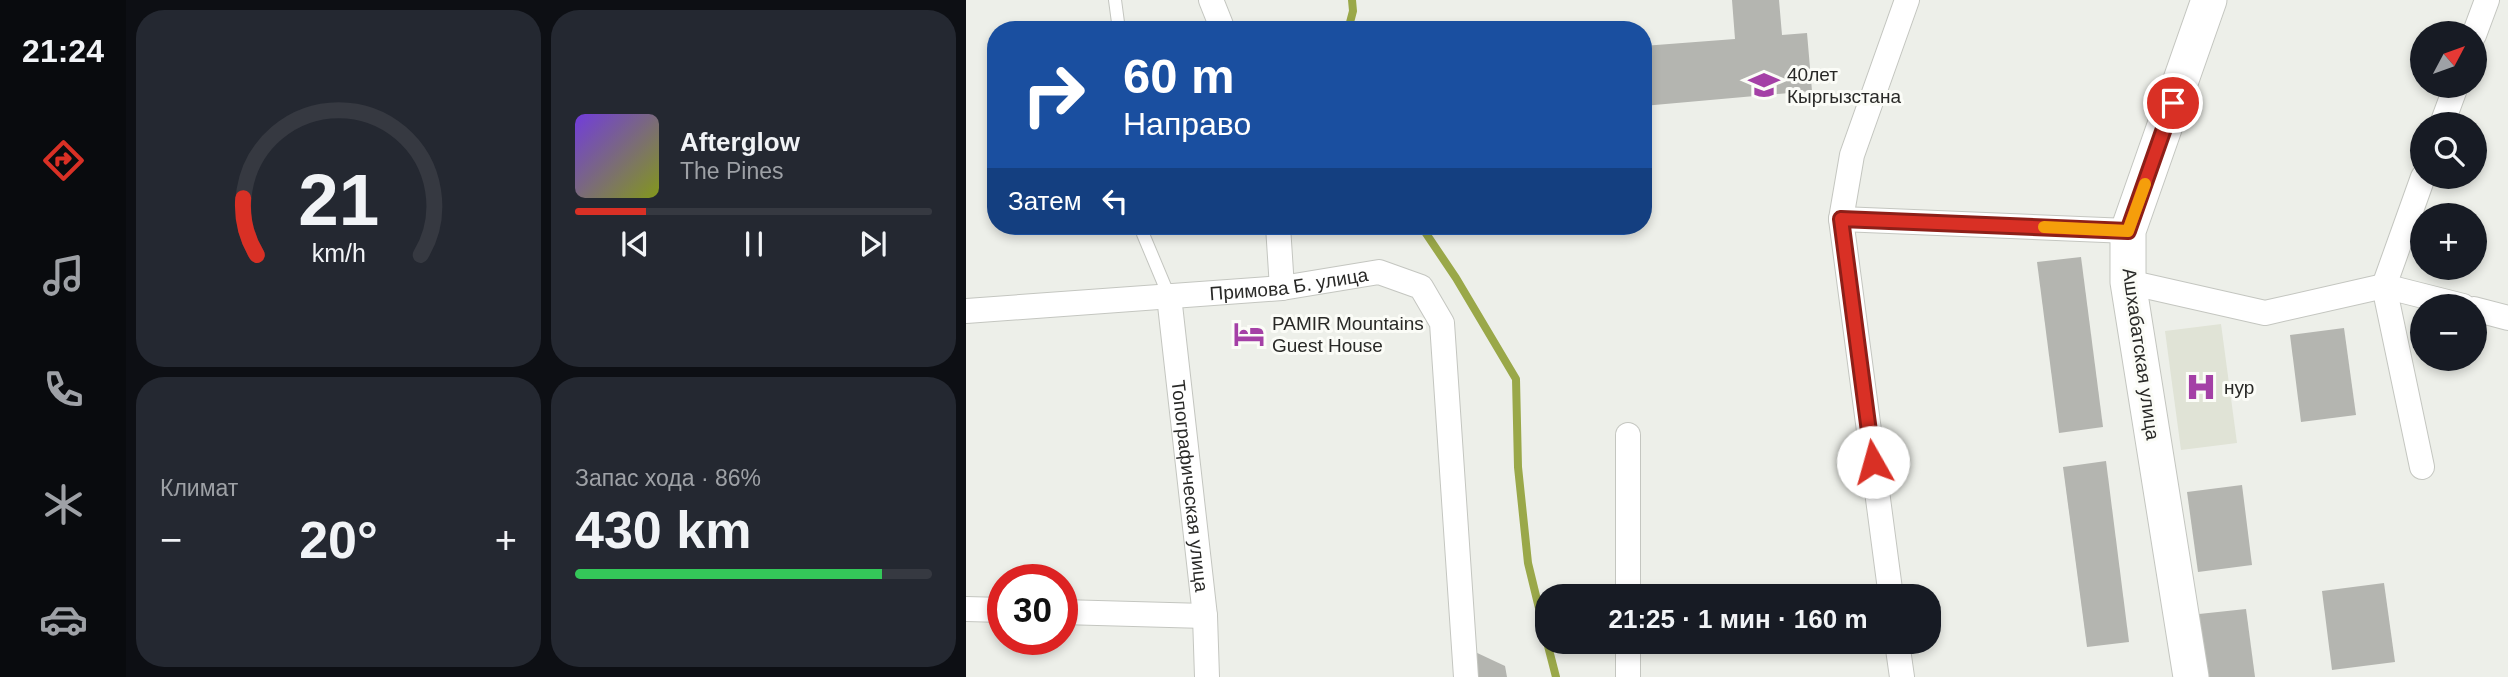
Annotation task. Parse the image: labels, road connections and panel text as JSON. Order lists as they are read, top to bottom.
{
  "streets": {
    "street": ["Примова Б. улица", "Ашхабатская улица", "Топографическая улица"]
  },
  "crossings": [
    ["Примова Б. улица", "Топографическая улица"]
  ],
  "places": {
    "school or university": ["40лет Кыргызстана"],
    "hotel": ["PAMIR Mountains Guest House"],
    "hospital": ["нур"]
  },
  "north": "top right",
  "page": {
    "tabs": "21:24",
    "map_buttons": ["+", "−"],
    "turn": ["60 m", "Направо"],
    "song": ["Afterglow", "The Pines"],
    "then": "Затем",
    "tile": [
      "Климат",
      ["Запас хода · 86%", "430 km"]
    ],
    "heat": ["−", "20°", "+"],
    "limit": "30",
    "trip": "21:25 · 1 мин · 160 m",
    "gauge": ["21", "km/h"]
  }
}
